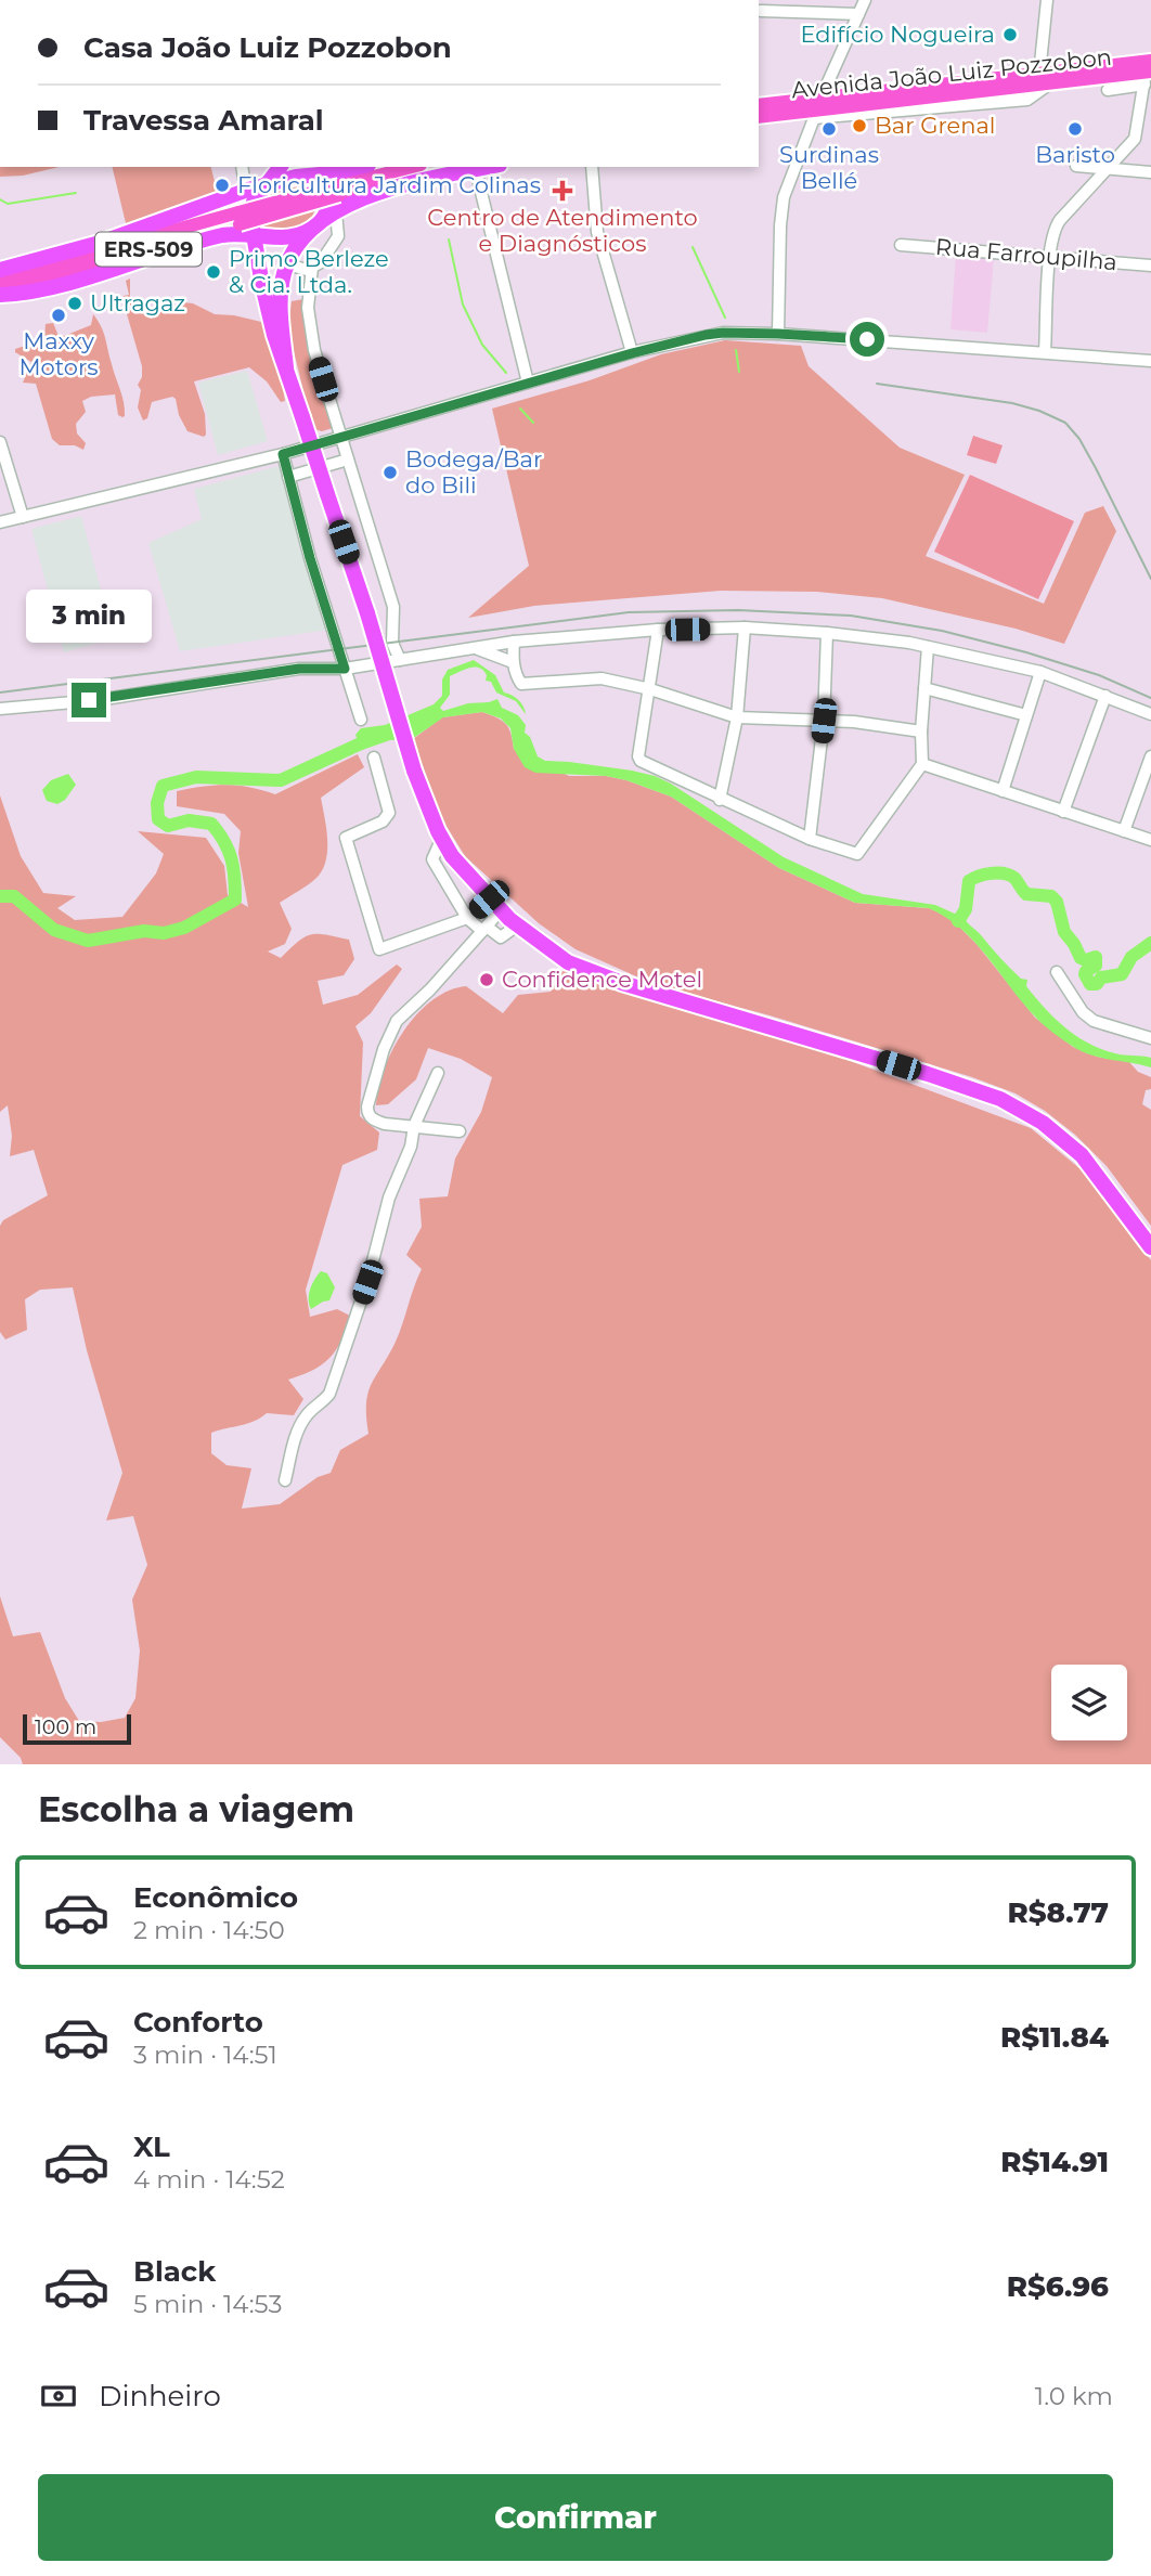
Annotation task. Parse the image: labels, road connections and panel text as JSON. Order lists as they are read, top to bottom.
{
  "streets": {
    "highway": ["ERS-509"],
    "main road": ["Avenida João Luiz Pozzobon"],
    "street": ["Rua Farroupilha"]
  },
  "places": {
    "other": [
      "Edifício Nogueira",
      "Bar Grenal",
      "Surdinas Bellé",
      "Baristo",
      "Floricultura Jardim Colinas",
      "Primo Berleze & Cia. Ltda.",
      "Ultragaz",
      "Maxxy Motors",
      "Bodega/Bar do Bili",
      "Confidence Motel"
    ],
    "health": ["Centro de Atendimento e Diagnósticos"]
  },
  "scale_bar": "100 m",
  "page": {
    "banner": ["Casa João Luiz Pozzobon", "Travessa Amaral"],
    "bubble": "3 min",
    "scale": "100 m",
    "heading": "Escolha a viagem",
    "list": [
      {
        "name": "Econômico",
        "note": "2 min · 14:50",
        "value": "R$8.77"
      },
      {
        "name": "Conforto",
        "note": "3 min · 14:51",
        "value": "R$11.84"
      },
      {
        "name": "XL",
        "note": "4 min · 14:52",
        "value": "R$14.91"
      },
      {
        "name": "Black",
        "note": "5 min · 14:53",
        "value": "R$6.96"
      }
    ],
    "pay": ["Dinheiro", "1.0 km"],
    "buttons": "Confirmar"
  }
}
